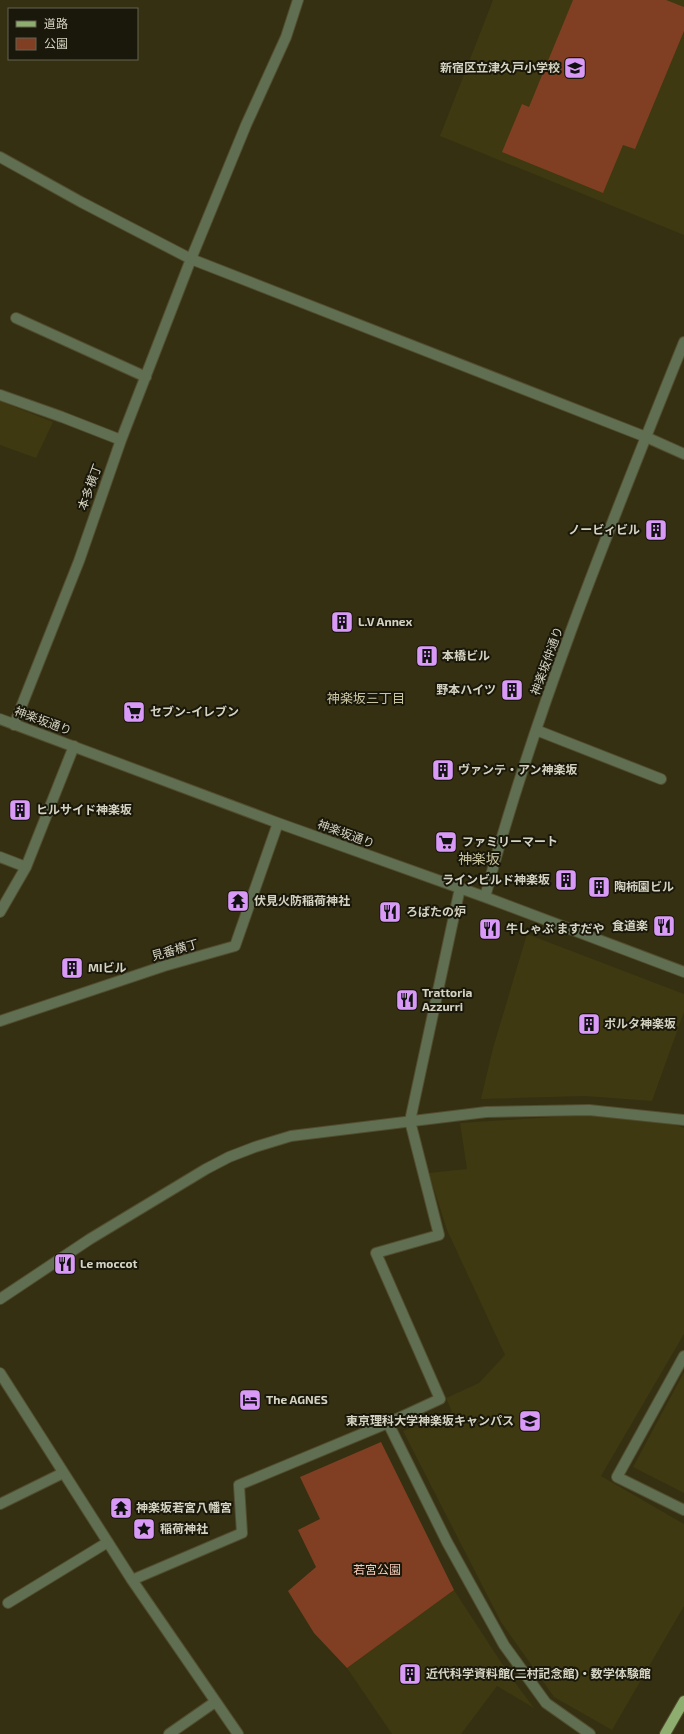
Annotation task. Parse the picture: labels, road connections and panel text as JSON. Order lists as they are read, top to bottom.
{
  "streets": {
    "street": [
      "本多横丁",
      "神楽坂仲通り",
      "神楽坂通り",
      "見番横丁"
    ]
  },
  "crossings": [
    ["本多横丁", "神楽坂通り"],
    ["神楽坂仲通り", "神楽坂通り"],
    ["神楽坂通り", "見番横丁"]
  ],
  "districts": ["神楽坂三丁目", "神楽坂"],
  "parks": ["若宮公園"],
  "places": {
    "school or university": ["新宿区立津久戸小学校", "東京理科大学神楽坂キャンパス"],
    "building": [
      "ノービィビル",
      "L.V Annex",
      "本橋ビル",
      "野本ハイツ",
      "ヴァンテ・アン神楽坂",
      "ヒルサイド神楽坂",
      "ラインビルド神楽坂",
      "陶柿園ビル",
      "MIビル",
      "ポルタ神楽坂",
      "近代科学資料館(二村記念館)・数学体験館"
    ],
    "supermarket": ["セブン-イレブン", "ファミリーマート"],
    "temple": ["伏見火防稲荷神社", "神楽坂若宮八幡宮"],
    "restaurant": [
      "ろばたの炉",
      "食道楽",
      "牛しゃぶ ますだや",
      "Trattoria Azzurri",
      "Le moccot"
    ],
    "hotel": ["The AGNES"],
    "place": ["稲荷神社"]
  },
  "legend": ["道路", "公園"]
}
